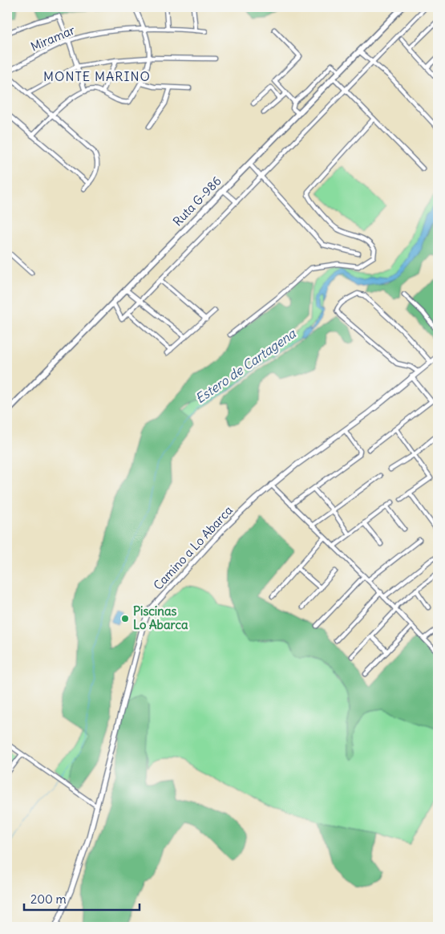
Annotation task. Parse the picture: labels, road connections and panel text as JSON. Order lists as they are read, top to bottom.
{
  "streets": {
    "main road": ["Ruta G-986", "Camino a Lo Abarca"],
    "street": ["Miramar"]
  },
  "districts": ["MONTE MARINO"],
  "water": ["Estero de Cartagena"],
  "places": ["Piscinas Lo Abarca"],
  "scale_bar": "200 m"
}
